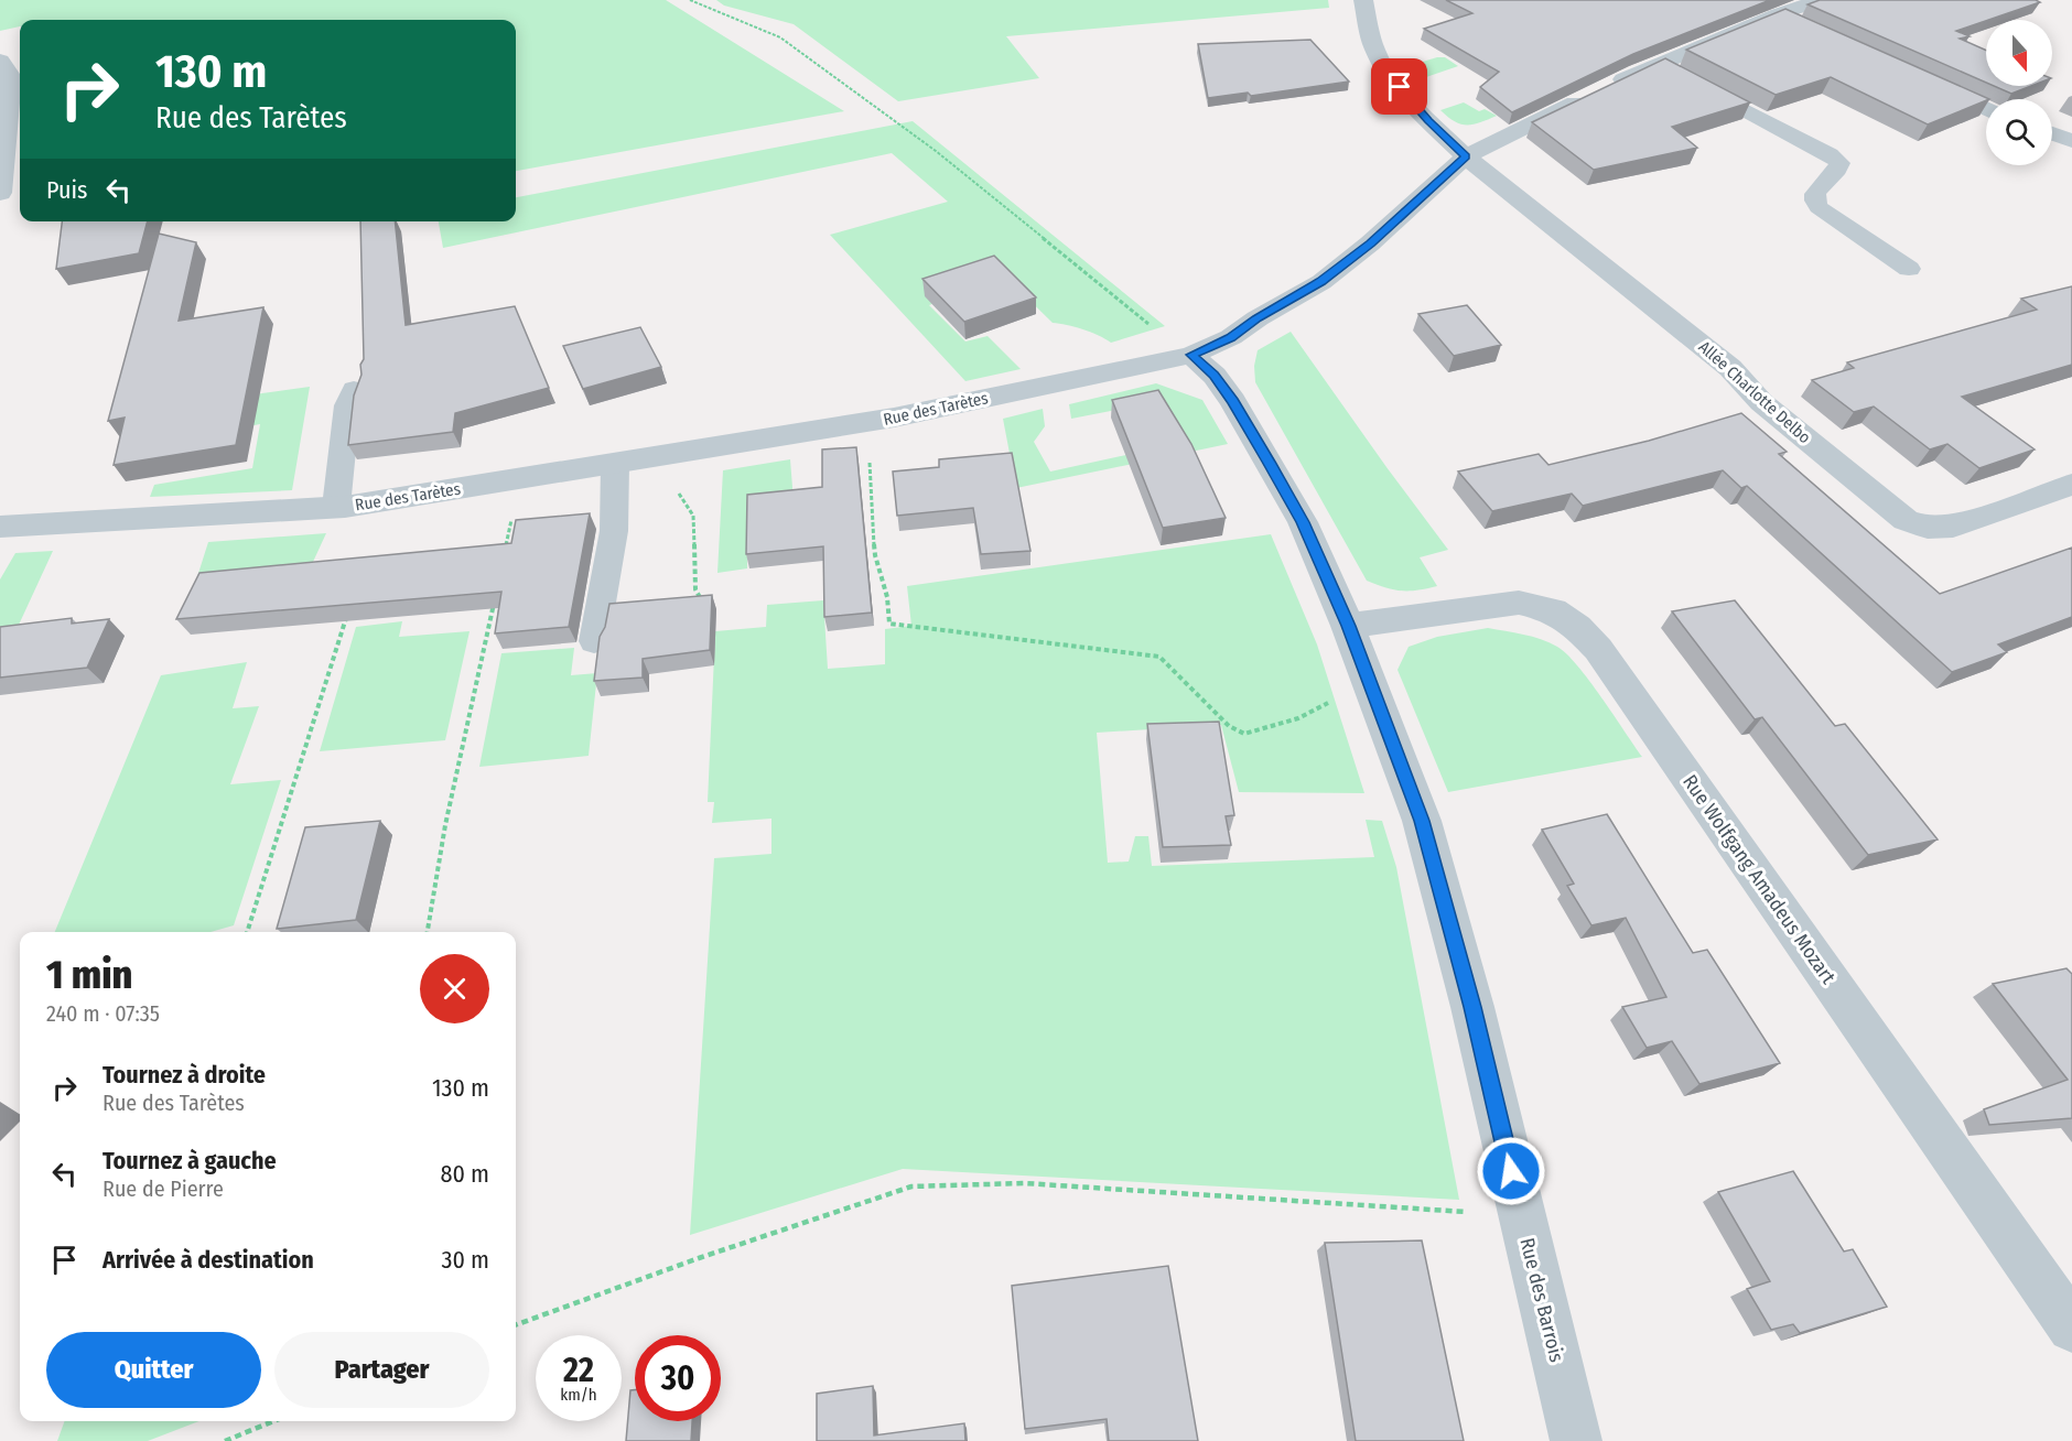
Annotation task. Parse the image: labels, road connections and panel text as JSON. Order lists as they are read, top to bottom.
{
  "streets": {
    "street": [
      "Allée Charlotte Delbo",
      "Rue des Tarètes",
      "Rue Wolfgang Amadeus Mozart",
      "Rue des Barrois"
    ]
  },
  "crossings": [
    ["Allée Charlotte Delbo", "Rue des Tarètes"],
    ["Rue des Tarètes", "Rue des Barrois"],
    ["Rue Wolfgang Amadeus Mozart", "Rue des Barrois"]
  ],
  "north": "bottom",
  "page": {
    "turn": ["130 m", "Rue des Tarètes"],
    "then": "Puis",
    "heading": ["1 min", "240 m · 07:35"],
    "list": [
      {
        "name": "Tournez à droite",
        "note": "Rue des Tarètes",
        "value": "130 m"
      },
      {
        "name": "Tournez à gauche",
        "note": "Rue de Pierre",
        "value": "80 m"
      },
      {
        "name": "Arrivée à destination",
        "value": "30 m"
      }
    ],
    "buttons": ["Quitter", "Partager"],
    "speed": "22 km/h",
    "limit": "30"
  }
}
